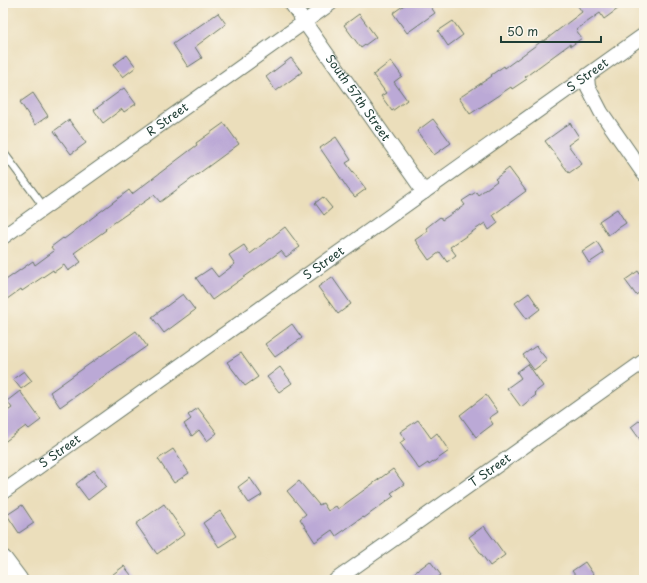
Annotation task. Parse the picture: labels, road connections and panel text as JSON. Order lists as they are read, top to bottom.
{
  "streets": {
    "street": [
      "S Street",
      "South 57th Street",
      "R Street",
      "T Street"
    ]
  },
  "crossings": [
    ["S Street", "South 57th Street"],
    ["South 57th Street", "R Street"]
  ],
  "scale_bar": "50 m"
}
